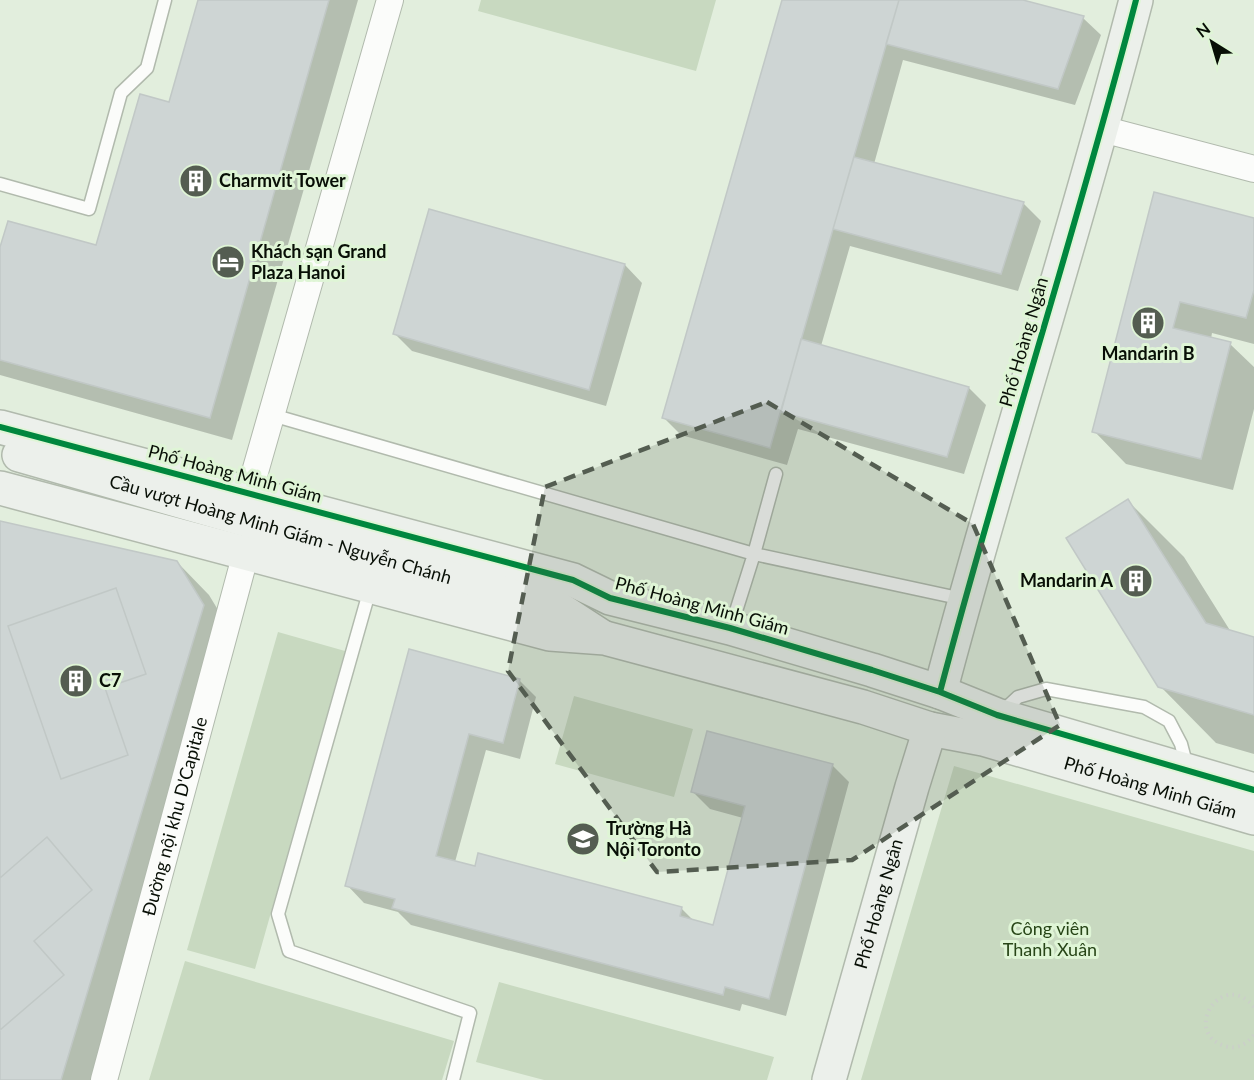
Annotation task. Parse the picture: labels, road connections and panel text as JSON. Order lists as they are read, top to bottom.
{
  "streets": {
    "street": [
      "Phố Hoàng Ngân",
      "Phố Hoàng Minh Giám",
      "Cầu vượt Hoàng Minh Giám - Nguyễn Chánh",
      "Đường nội khu D'Capitale"
    ]
  },
  "crossings": [
    ["Phố Hoàng Ngân", "Phố Hoàng Minh Giám"],
    ["Phố Hoàng Minh Giám", "Cầu vượt Hoàng Minh Giám - Nguyễn Chánh"],
    ["Phố Hoàng Minh Giám", "Đường nội khu D'Capitale"]
  ],
  "parks": ["Công viên Thanh Xuân"],
  "places": {
    "building": [
      "Charmvit Tower",
      "Mandarin B",
      "Mandarin A",
      "C7"
    ],
    "hotel": ["Khách sạn Grand Plaza Hanoi"],
    "school or university": ["Trường Hà Nội Toronto"]
  },
  "north": "top left"
}
